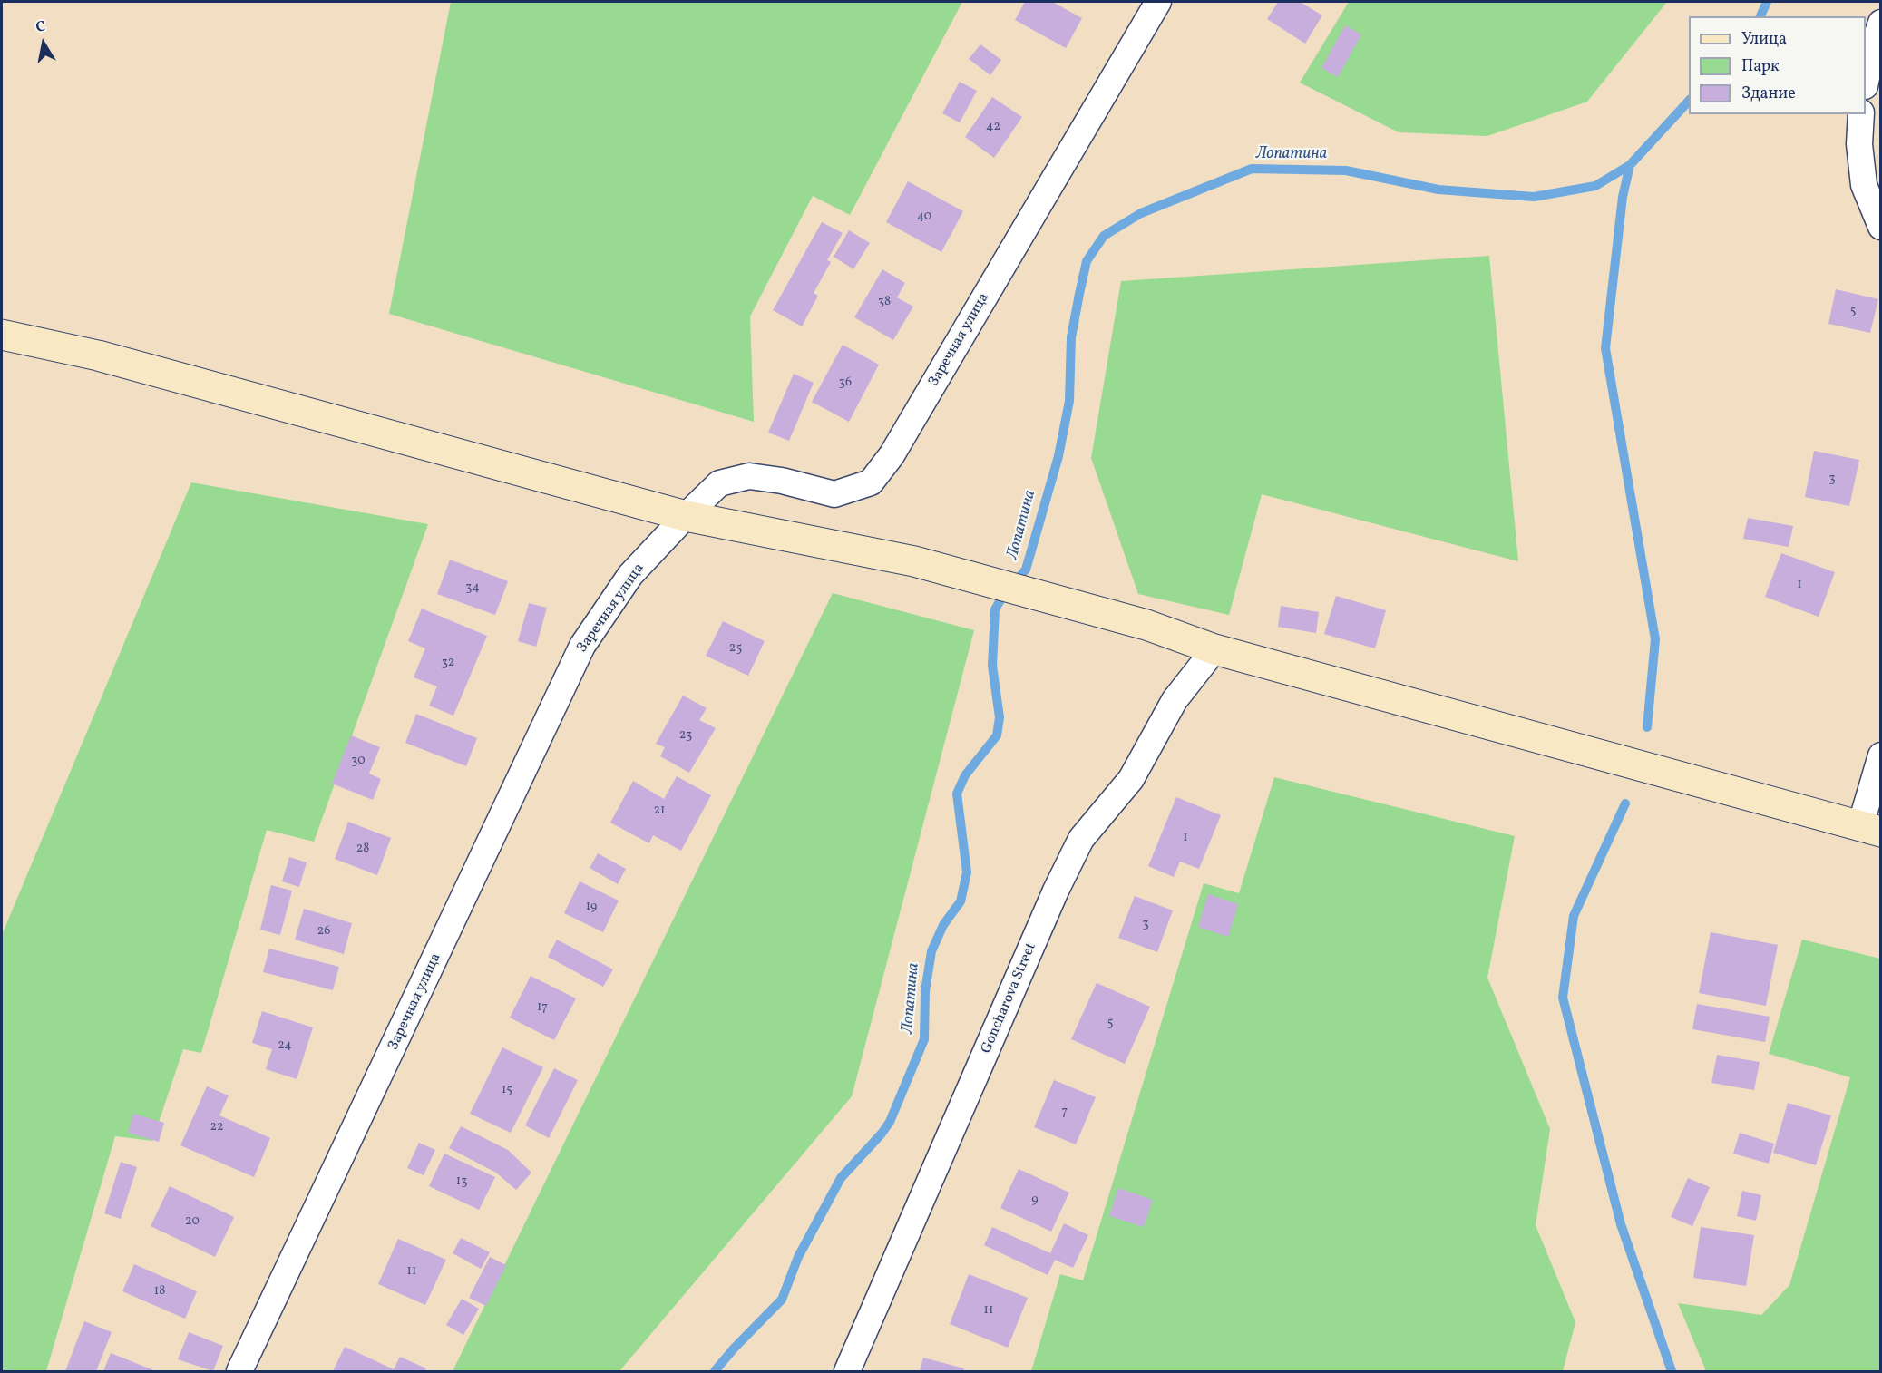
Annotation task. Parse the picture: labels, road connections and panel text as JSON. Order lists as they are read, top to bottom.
{
  "streets": {
    "street": ["Заречная улица", "Goncharova Street"]
  },
  "water": ["Лопатина"],
  "house_numbers": [
    "42",
    "40",
    "38",
    "5",
    "36",
    "3",
    "1",
    "34",
    "25",
    "32",
    "23",
    "30",
    "21",
    "1",
    "28",
    "19",
    "3",
    "26",
    "17",
    "5",
    "24",
    "15",
    "7",
    "22",
    "13",
    "9",
    "20",
    "11",
    "18",
    "11"
  ],
  "legend": ["Улица", "Парк", "Здание"],
  "north": "top"
}
